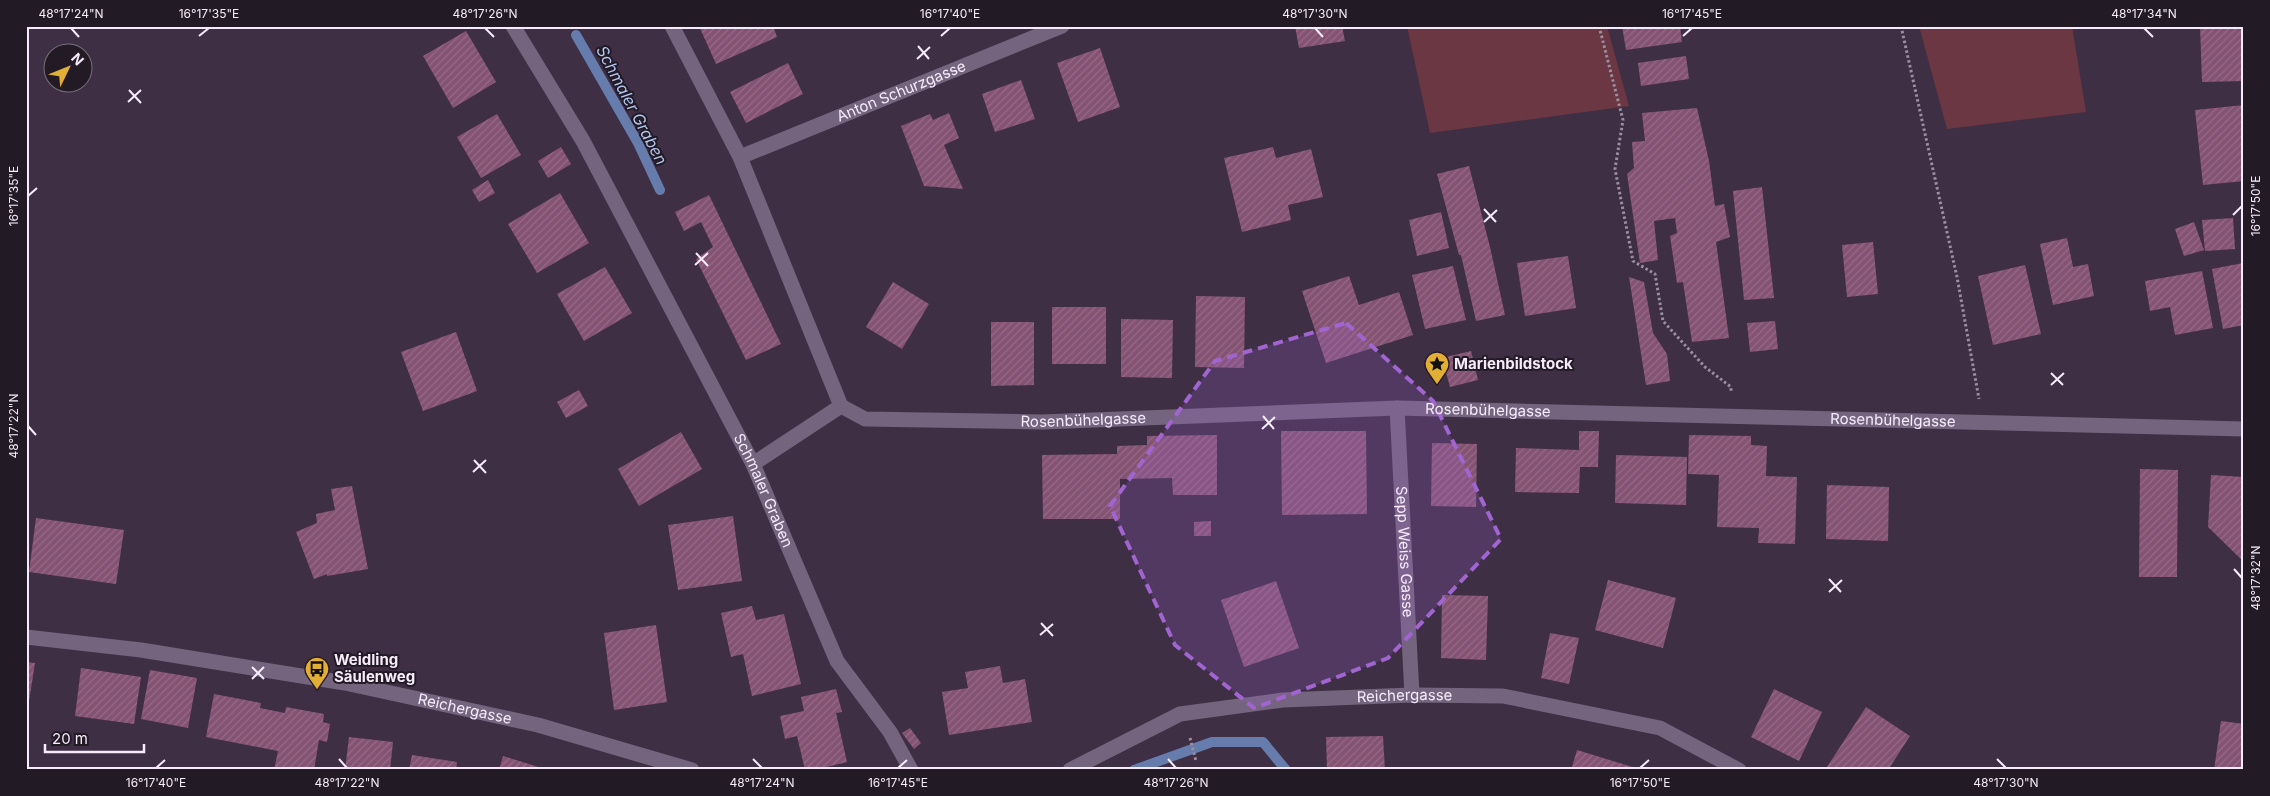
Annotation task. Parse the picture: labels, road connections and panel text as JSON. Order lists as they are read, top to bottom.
{
  "streets": {
    "street": [
      "Anton Schurzgasse",
      "Rosenbühelgasse",
      "Schmaler Graben",
      "Sepp Weiss Gasse",
      "Reichergasse"
    ]
  },
  "crossings": [
    ["Rosenbühelgasse", "Sepp Weiss Gasse"],
    ["Sepp Weiss Gasse", "Reichergasse"]
  ],
  "water": ["Schmaler Graben"],
  "places": {
    "place": ["Marienbildstock"],
    "bus stop": ["Weidling Säulenweg"]
  },
  "scale_bar": "20 m",
  "north": "top right",
  "coordinates": [
    "48°17'24\"N",
    "16°17'35\"E",
    "48°17'26\"N",
    "16°17'40\"E",
    "48°17'30\"N",
    "16°17'45\"E",
    "48°17'34\"N",
    "16°17'50\"E",
    "48°17'22\"N",
    "48°17'32\"N"
  ]
}
